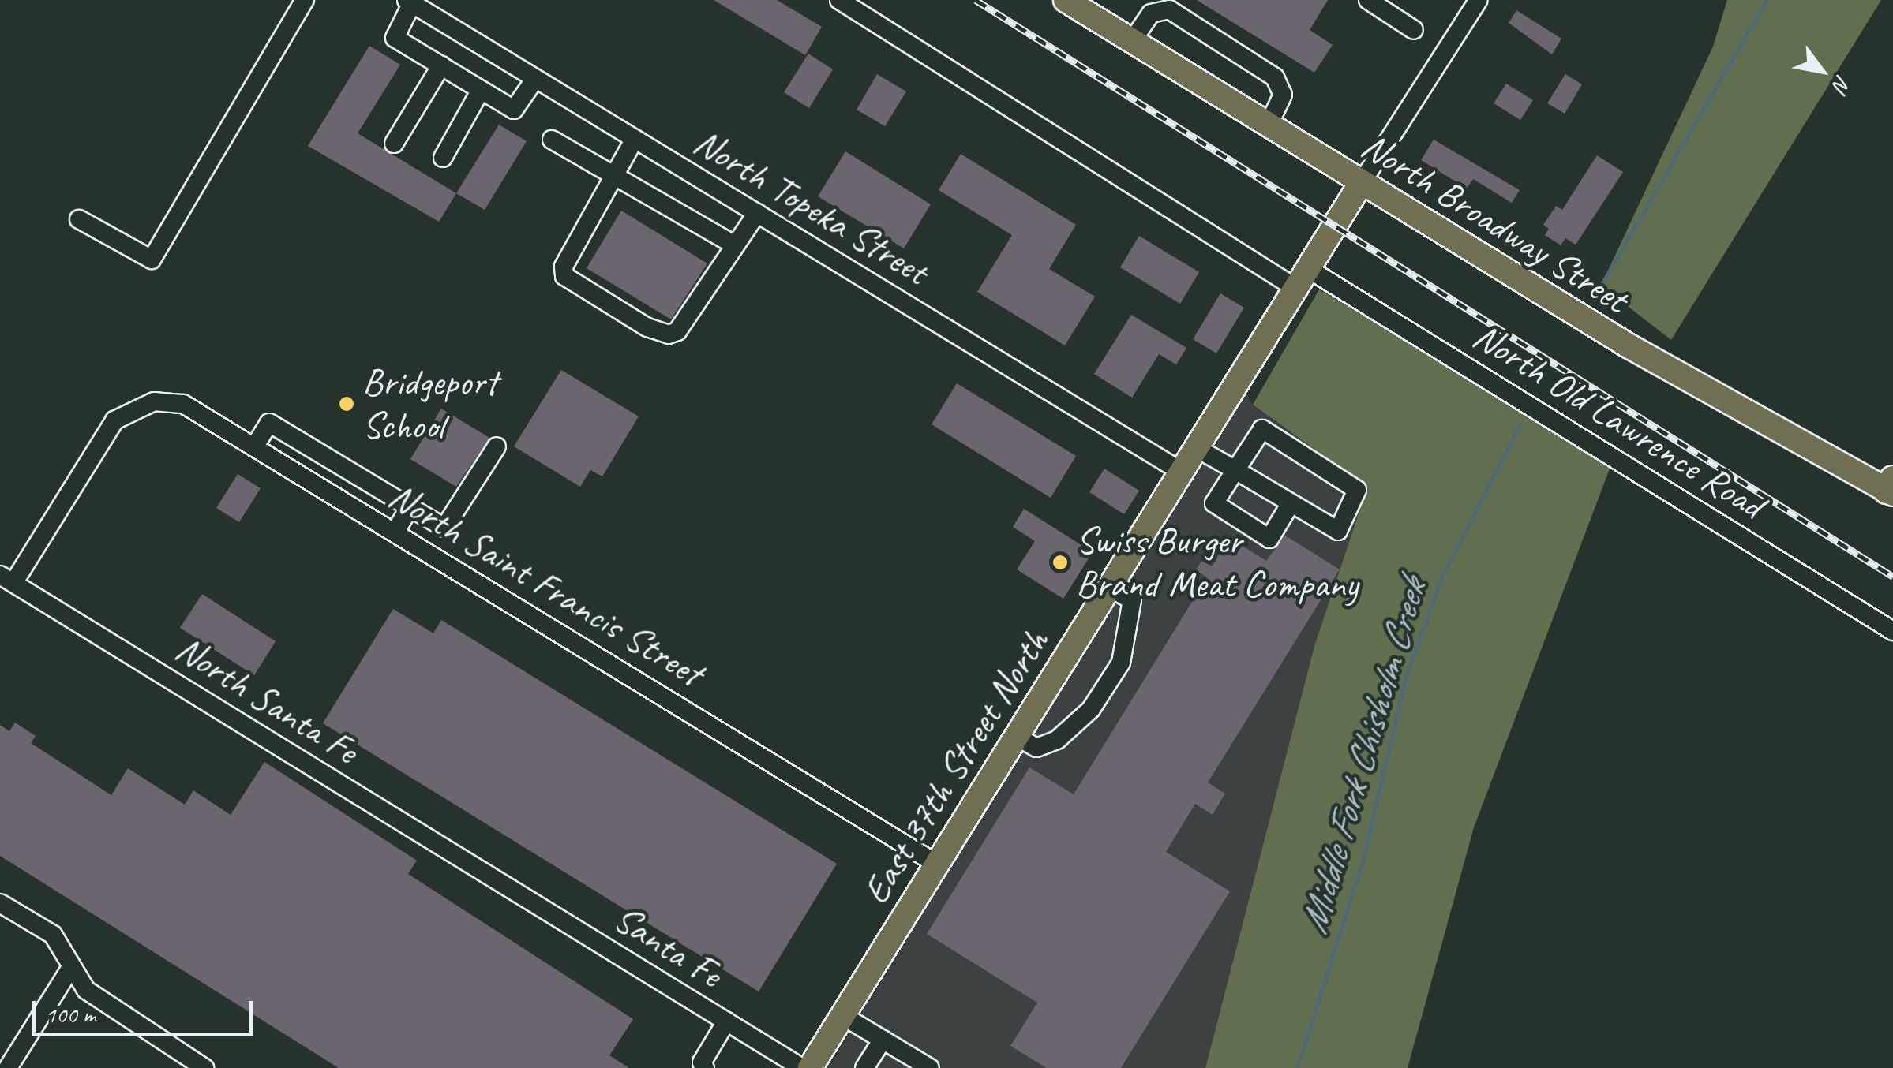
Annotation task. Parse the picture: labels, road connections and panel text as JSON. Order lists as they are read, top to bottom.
{
  "streets": {
    "main road": ["North Broadway Street", "East 37th Street North"],
    "street": [
      "North Topeka Street",
      "North Old Lawrence Road",
      "North Saint Francis Street",
      "North Santa Fe",
      "Santa Fe"
    ]
  },
  "crossings": [
    ["North Topeka Street", "East 37th Street North"],
    ["North Broadway Street", "East 37th Street North"],
    ["North Old Lawrence Road", "East 37th Street North"],
    ["North Saint Francis Street", "North Santa Fe"],
    ["North Saint Francis Street", "East 37th Street North"],
    ["North Santa Fe", "Santa Fe"]
  ],
  "water": ["Middle Fork Chisholm Creek"],
  "places": ["Bridgeport School", "Swiss Burger Brand Meat Company"],
  "scale_bar": "100 m",
  "north": "bottom right"
}
